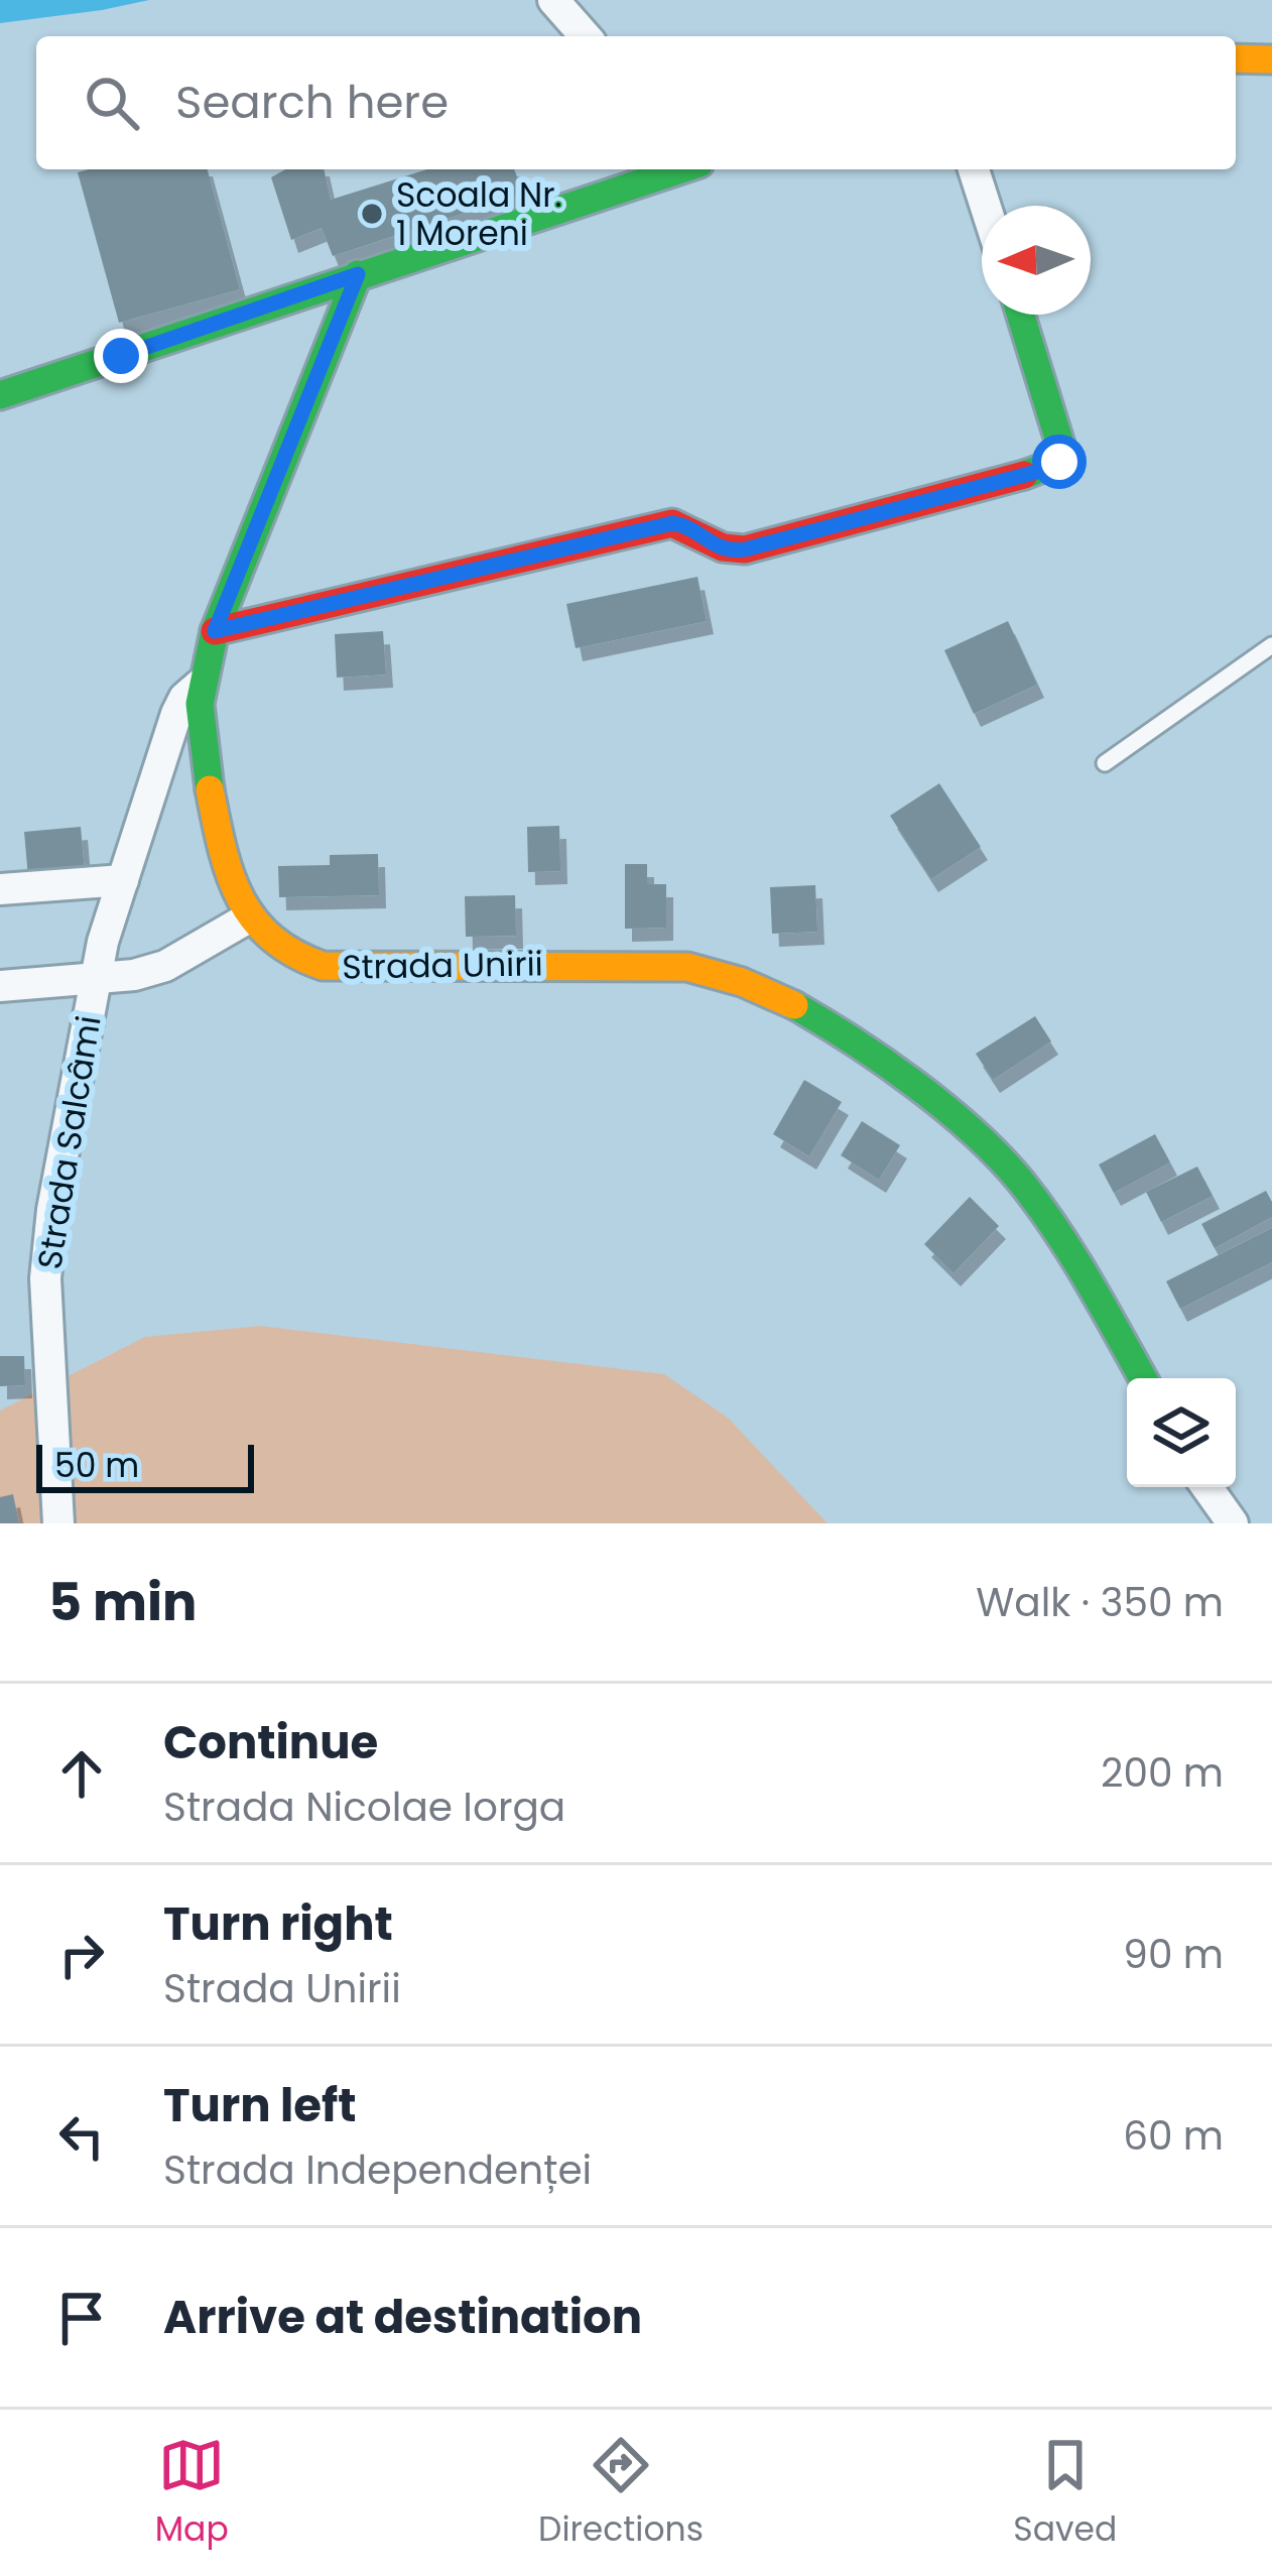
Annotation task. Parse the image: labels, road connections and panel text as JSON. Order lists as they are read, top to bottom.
{
  "streets": {
    "street": ["Strada Unirii", "Strada Salcâmi"]
  },
  "crossings": [
    ["Strada Unirii", "Strada Salcâmi"]
  ],
  "places": ["Scoala Nr. 1 Moreni"],
  "scale_bar": "50 m",
  "north": "left",
  "page": {
    "search": "Search here",
    "scale": "50 m",
    "heading": ["5 min", "Walk · 350 m"],
    "list": [
      ["Continue", "Strada Nicolae Iorga", "200 m"],
      ["Turn right", "Strada Unirii", "90 m"],
      ["Turn left", "Strada Independenței", "60 m"],
      "Arrive at destination"
    ],
    "nav": ["Map", "Directions", "Saved"]
  }
}
